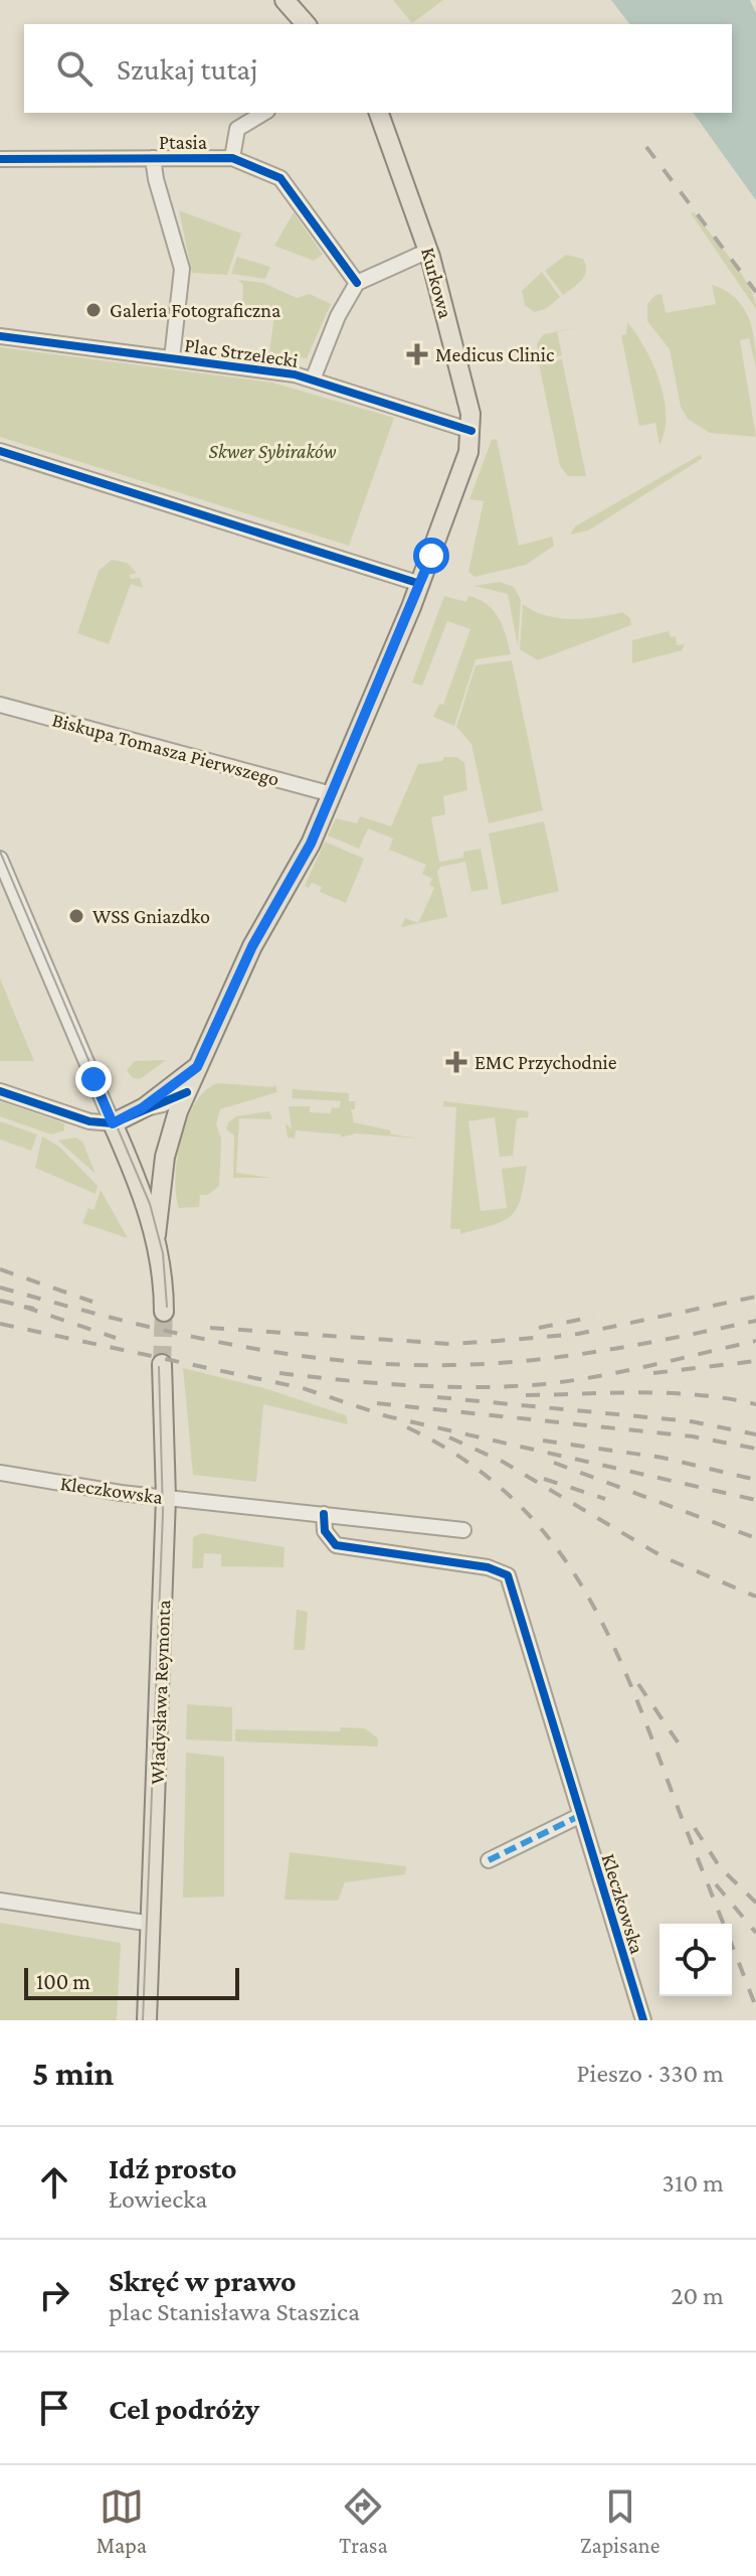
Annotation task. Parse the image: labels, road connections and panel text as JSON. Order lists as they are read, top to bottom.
{
  "streets": {
    "main road": ["Kurkowa", "Władysława Reymonta"],
    "street": [
      "Ptasia",
      "Plac Strzelecki",
      "Biskupa Tomasza Pierwszego",
      "Kleczkowska"
    ]
  },
  "crossings": [
    ["Ptasia", "Plac Strzelecki"],
    ["Kurkowa", "Plac Strzelecki"],
    ["Kurkowa", "Biskupa Tomasza Pierwszego"],
    ["Kleczkowska", "Władysława Reymonta"]
  ],
  "parks": ["Skwer Sybiraków"],
  "places": {
    "other": ["Galeria Fotograficzna", "WSS Gniazdko"],
    "health": ["Medicus Clinic", "EMC Przychodnie"]
  },
  "scale_bar": "100 m",
  "page": {
    "search": "Szukaj tutaj",
    "scale": "100 m",
    "heading": ["5 min", "Pieszo · 330 m"],
    "list": [
      ["Idź prosto", "Łowiecka", "310 m"],
      ["Skręć w prawo", "plac Stanisława Staszica", "20 m"],
      "Cel podróży"
    ],
    "nav": ["Mapa", "Trasa", "Zapisane"]
  }
}
